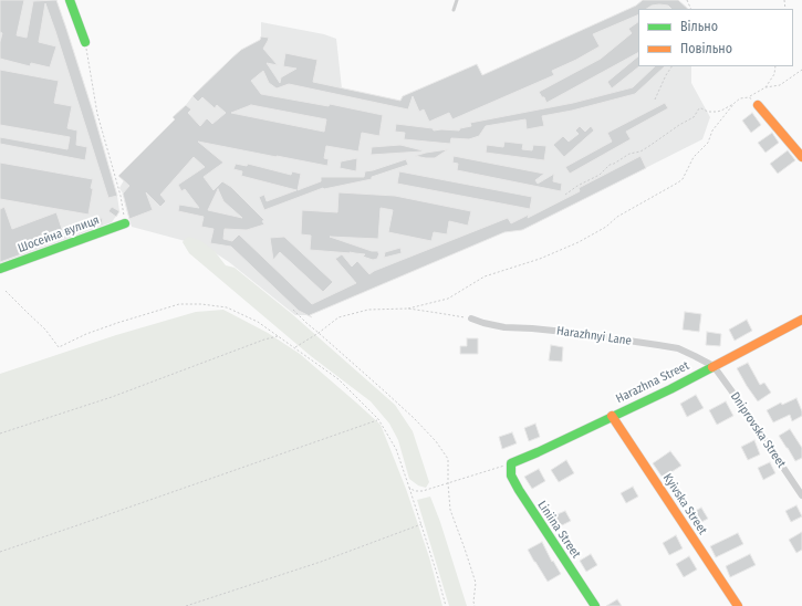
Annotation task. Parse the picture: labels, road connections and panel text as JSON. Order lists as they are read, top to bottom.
{
  "streets": {
    "street": [
      "Шосейна вулиця",
      "Harazhnyi Lane",
      "Harazhna Street",
      "Dniprovska Street",
      "Kyivska Street",
      "Liniina Street"
    ]
  },
  "crossings": [
    ["Harazhnyi Lane", "Harazhna Street"],
    ["Harazhnyi Lane", "Dniprovska Street"],
    ["Harazhna Street", "Dniprovska Street"],
    ["Harazhna Street", "Kyivska Street"],
    ["Harazhna Street", "Liniina Street"]
  ],
  "legend": ["Вільно", "Повільно"]
}
